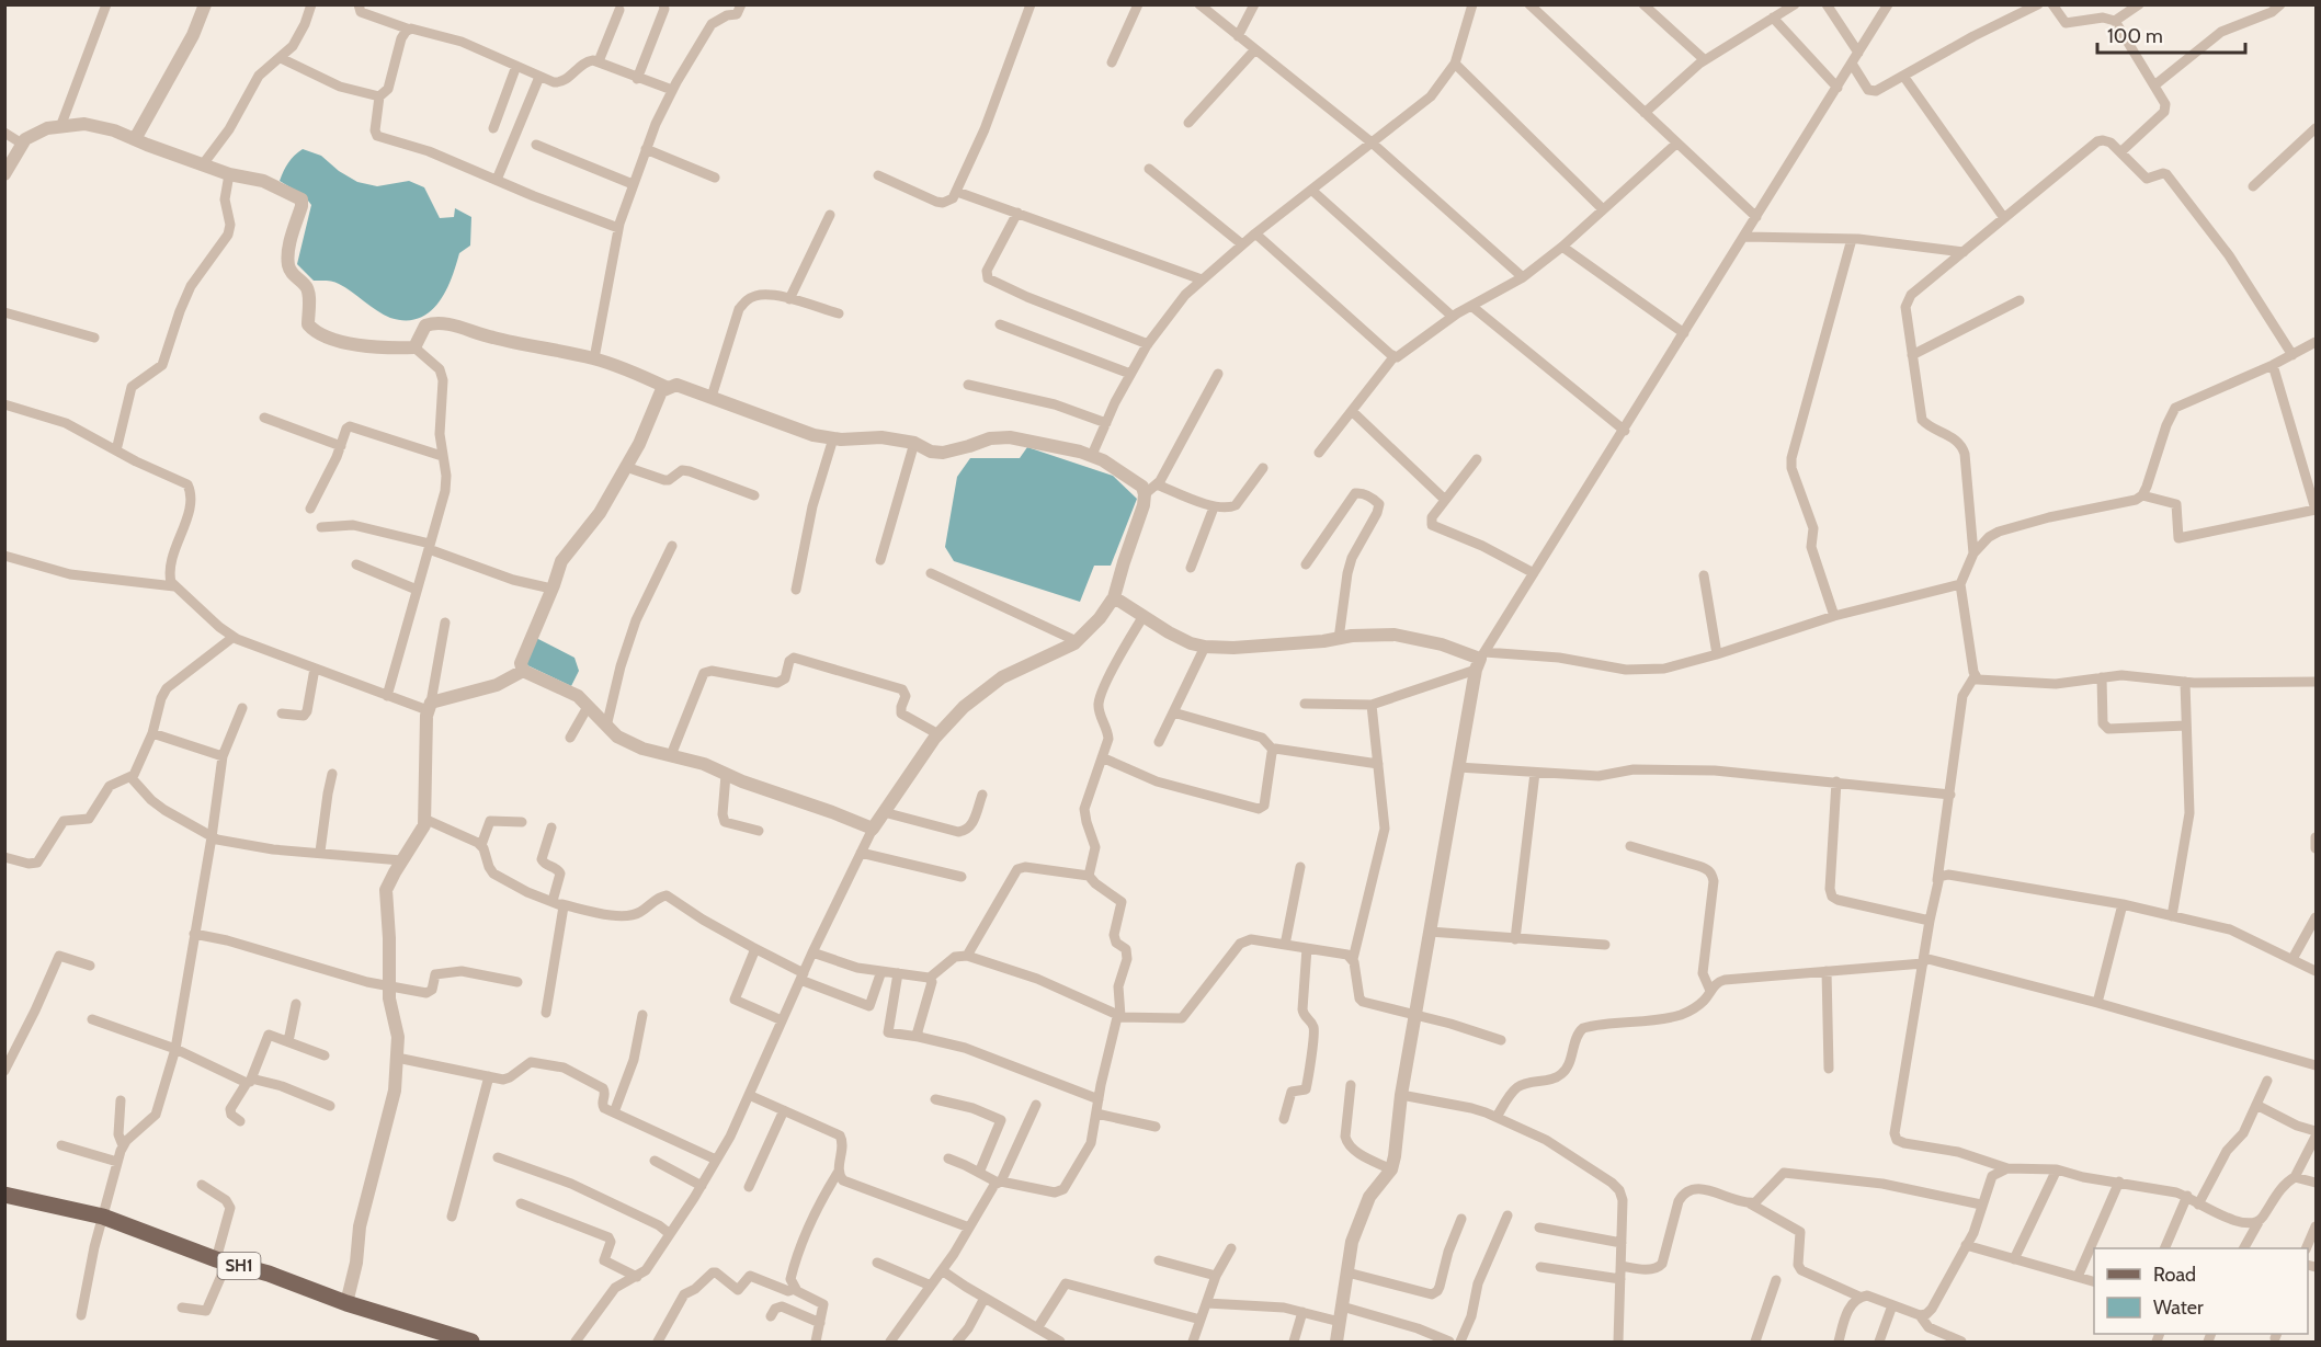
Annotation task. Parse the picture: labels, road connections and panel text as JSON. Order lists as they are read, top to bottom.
{
  "streets": {
    "main road": ["SH1"]
  },
  "legend": ["Road", "Water"],
  "scale_bar": "100 m"
}
